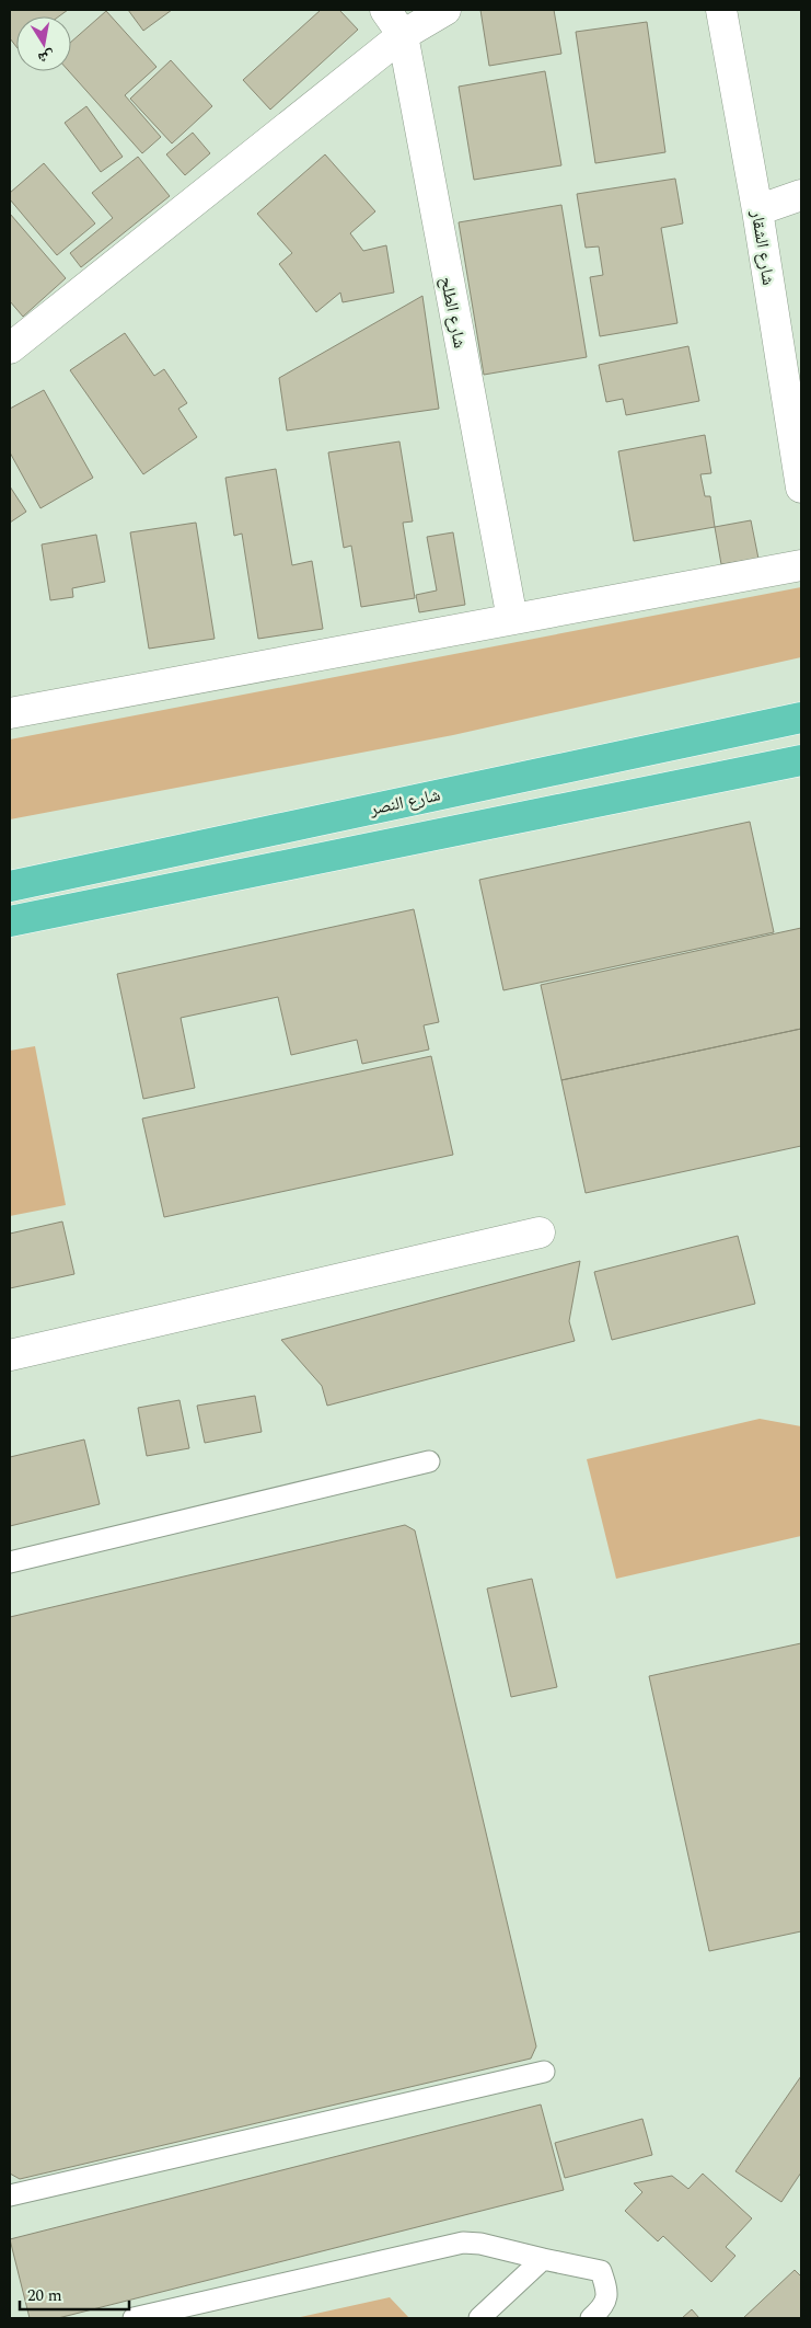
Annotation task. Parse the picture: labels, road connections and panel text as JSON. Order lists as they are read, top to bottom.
{
  "streets": {
    "highway": ["شارع النصر"],
    "street": ["شارع الشقار", "شارع الطلح"]
  },
  "scale_bar": "20 m",
  "north": "bottom"
}
